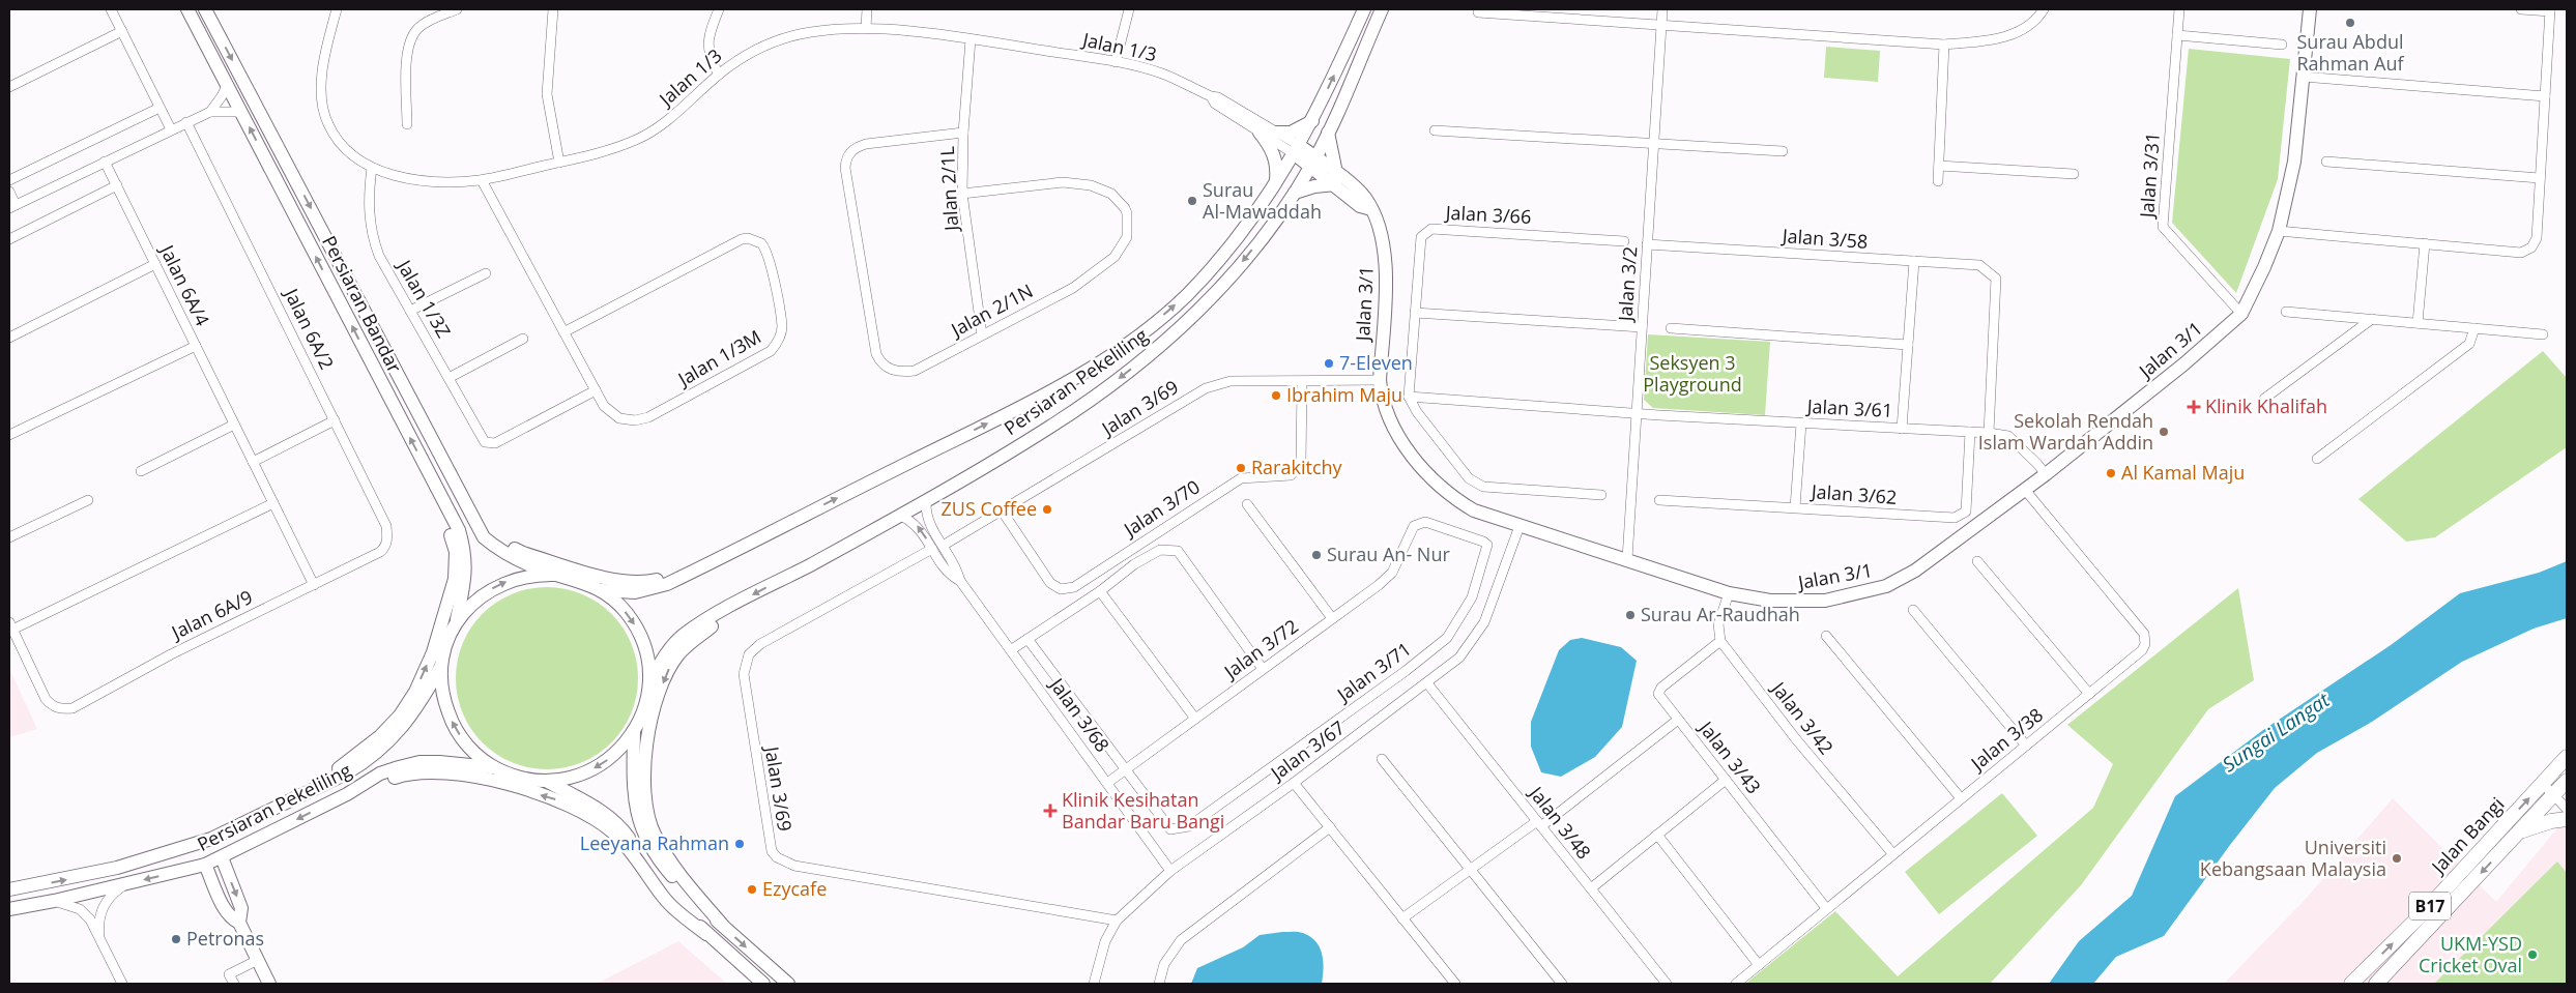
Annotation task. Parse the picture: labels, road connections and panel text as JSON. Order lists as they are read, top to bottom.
{
  "streets": {
    "main road": [
      "Jalan 3/1",
      "Persiaran Bandar",
      "Persiaran Pekeliling",
      "Jalan Bangi",
      "B17"
    ],
    "street": [
      "Jalan 1/3",
      "Jalan 3/31",
      "Jalan 2/1L",
      "Jalan 3/66",
      "Jalan 3/58",
      "Jalan 3/2",
      "Jalan 6A/4",
      "Jalan 1/3Z",
      "Jalan 2/1N",
      "Jalan 6A/2",
      "Jalan 1/3M",
      "Jalan 3/69",
      "Jalan 3/61",
      "Jalan 3/62",
      "Jalan 3/70",
      "Jalan 6A/9",
      "Jalan 3/72",
      "Jalan 3/71",
      "Jalan 3/68",
      "Jalan 3/42",
      "Jalan 3/38",
      "Jalan 3/67",
      "Jalan 3/43",
      "Jalan 3/48"
    ]
  },
  "crossings": [
    ["Jalan 1/3", "Jalan 2/1L"],
    ["Jalan 1/3", "Jalan 1/3Z"],
    ["Jalan 1/3", "Jalan 3/1"],
    ["Jalan 1/3", "Persiaran Pekeliling"],
    ["Jalan 3/31", "Jalan 3/1"],
    ["Jalan 2/1L", "Jalan 2/1N"],
    ["Jalan 3/66", "Jalan 3/61"],
    ["Jalan 3/58", "Jalan 3/2"],
    ["Jalan 3/58", "Jalan 3/61"],
    ["Jalan 3/2", "Jalan 3/1"],
    ["Jalan 3/2", "Jalan 3/61"],
    ["Jalan 6A/4", "Jalan 6A/9"],
    ["Jalan 1/3Z", "Jalan 1/3M"],
    ["Jalan 3/1", "Persiaran Pekeliling"],
    ["Jalan 3/1", "Jalan 3/69"],
    ["Jalan 3/1", "Jalan 3/61"],
    ["Jalan 3/1", "Jalan 3/38"],
    ["Jalan 3/1", "Jalan 3/67"],
    ["Jalan 6A/2", "Jalan 6A/9"],
    ["Persiaran Pekeliling", "Jalan 3/68"],
    ["Jalan 3/69", "Jalan 3/70"],
    ["Jalan 3/69", "Jalan 3/68"],
    ["Jalan 3/69", "Jalan 3/67"],
    ["Jalan 3/61", "Jalan 3/62"],
    ["Jalan 3/72", "Jalan 3/71"],
    ["Jalan 3/72", "Jalan 3/68"],
    ["Jalan 3/68", "Jalan 3/67"],
    ["Jalan 3/42", "Jalan 3/38"],
    ["Jalan 3/42", "Jalan 3/43"],
    ["Jalan 3/38", "Jalan 3/43"],
    ["Jalan 3/67", "Jalan 3/48"]
  ],
  "water": ["Sungai Langat"],
  "parks": ["Seksyen 3 Playground"],
  "places": {
    "other": [
      "Surau Abdul Rahman Auf",
      "Surau Al-Mawaddah",
      "7-Eleven",
      "Ibrahim Maju",
      "Sekolah Rendah Islam Wardah Addin",
      "Rarakitchy",
      "Al Kamal Maju",
      "ZUS Coffee",
      "Surau An- Nur",
      "Surau Ar-Raudhah",
      "Leeyana Rahman",
      "Universiti Kebangsaan Malaysia",
      "Ezycafe",
      "Petronas",
      "UKM-YSD Cricket Oval"
    ],
    "health": ["Klinik Khalifah", "Klinik Kesihatan Bandar Baru Bangi"]
  }
}
